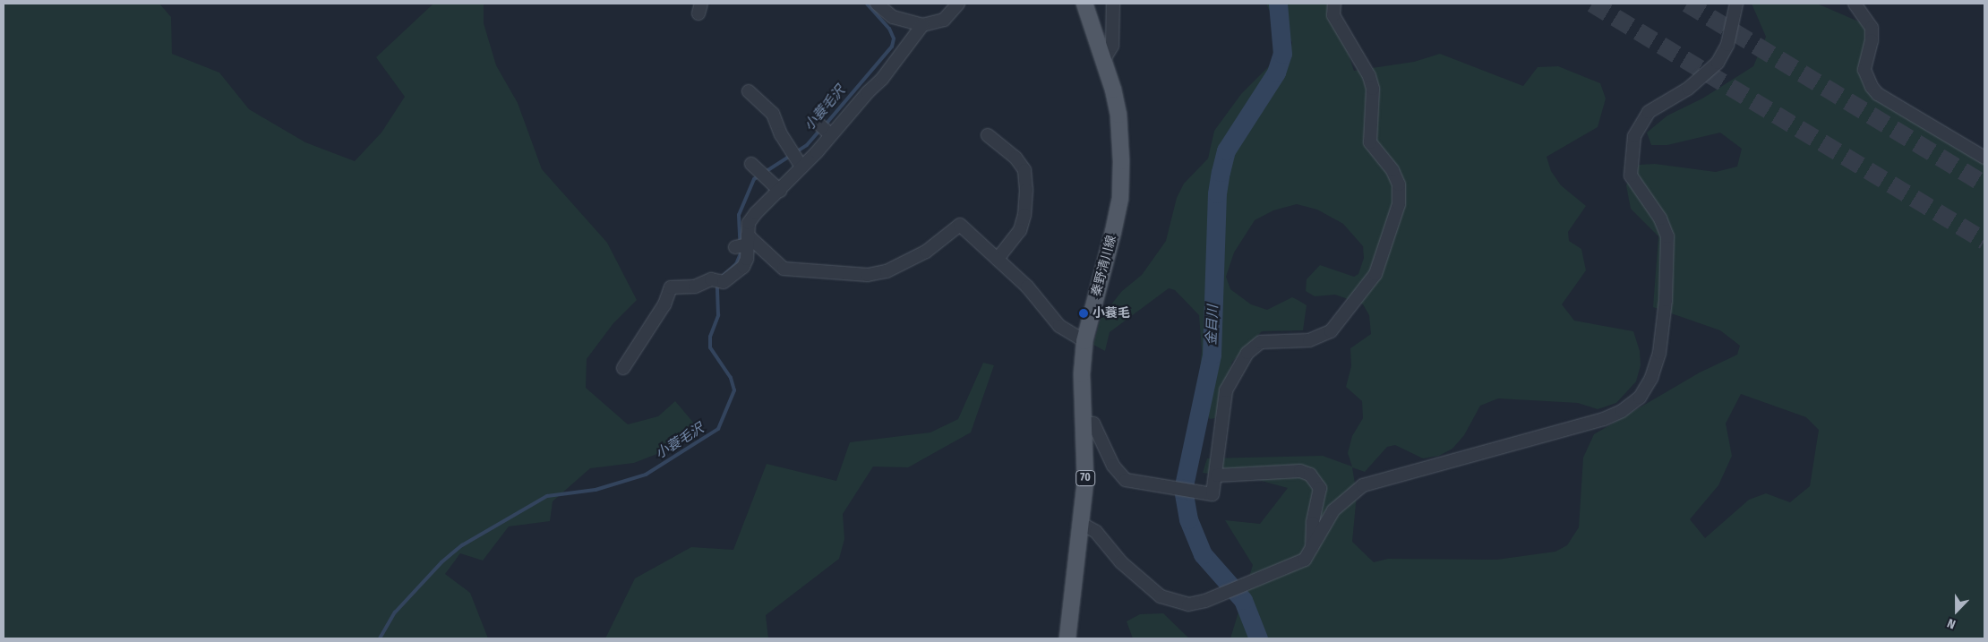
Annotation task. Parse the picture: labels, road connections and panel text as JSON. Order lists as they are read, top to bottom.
{
  "streets": {
    "main road": ["秦野清川線", "70"]
  },
  "water": ["小蓑毛沢", "金目川"],
  "places": ["小蓑毛"],
  "north": "bottom"
}
